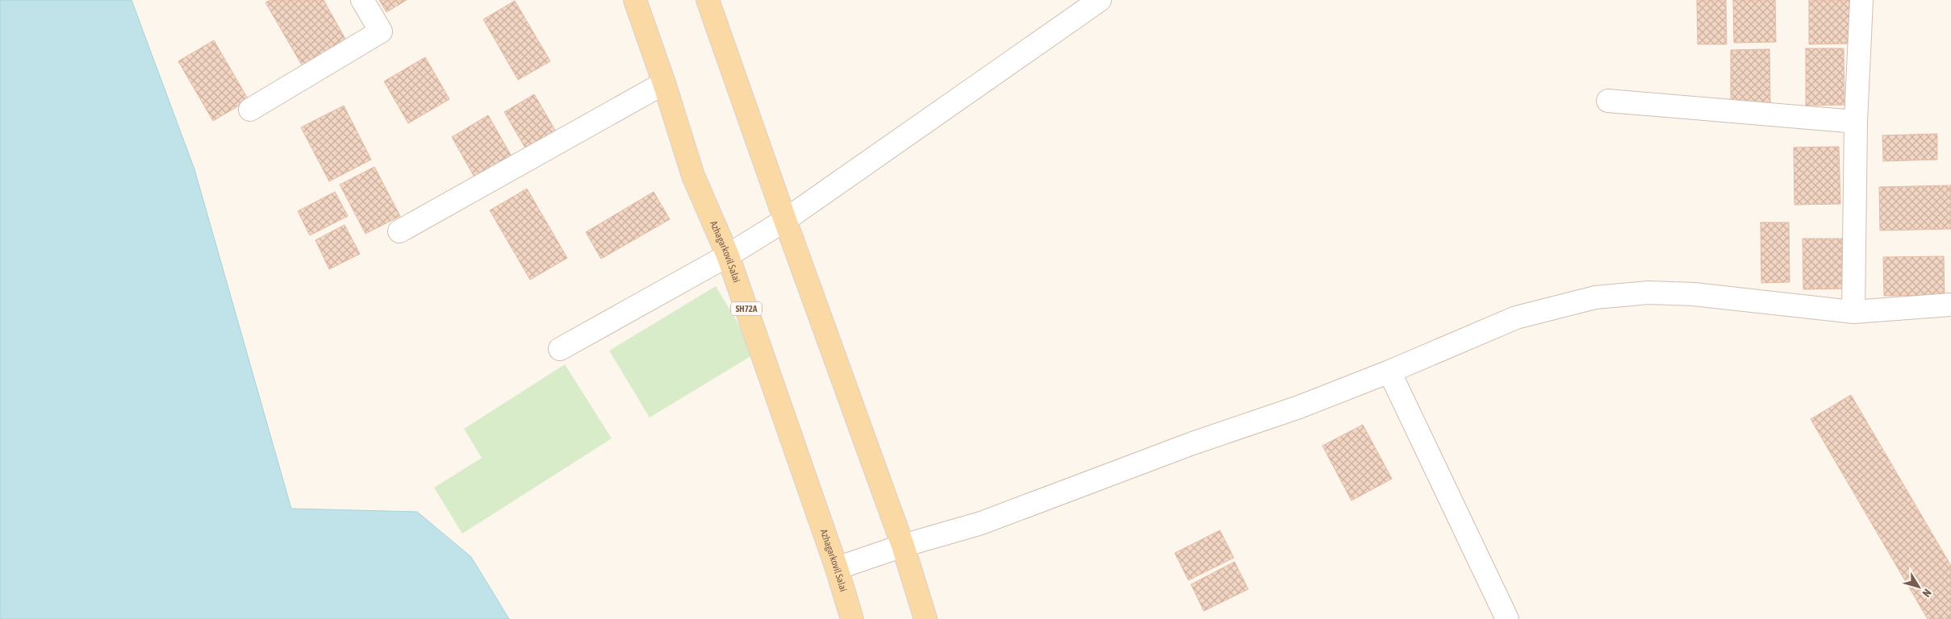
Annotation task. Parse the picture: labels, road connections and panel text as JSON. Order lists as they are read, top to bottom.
{
  "streets": {
    "main road": ["Azhagarkovil Salai", "SH72A"]
  },
  "north": "bottom right"
}
